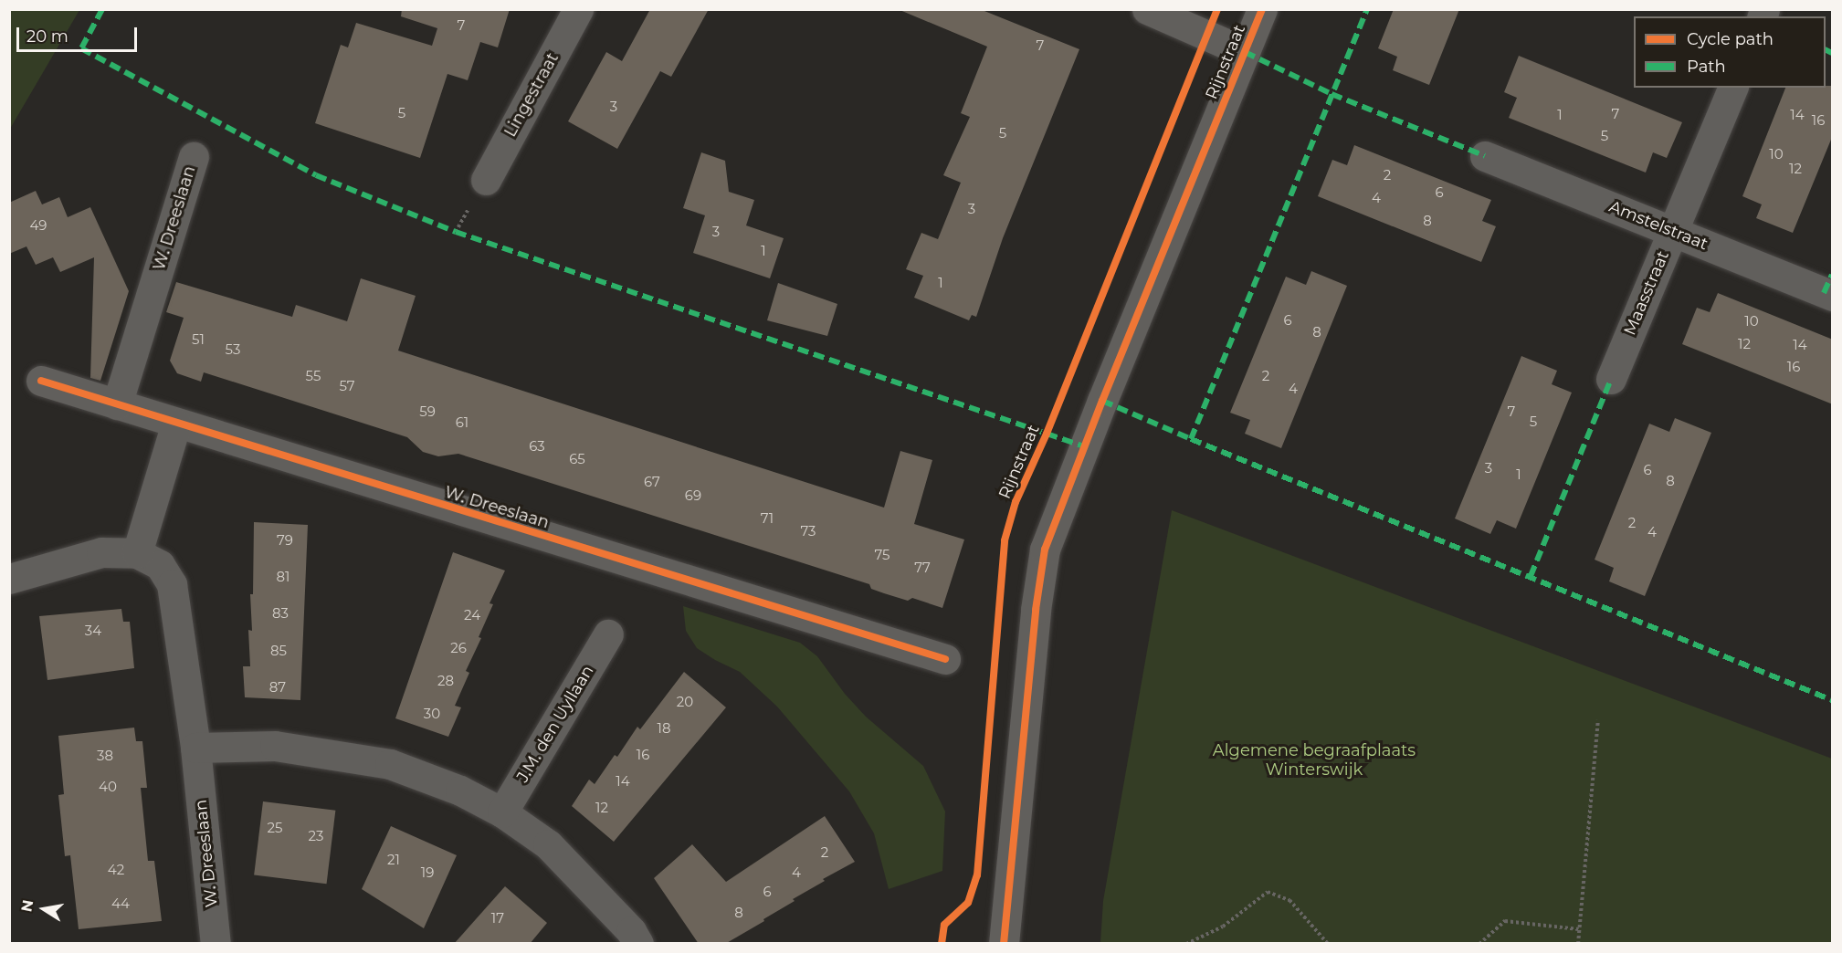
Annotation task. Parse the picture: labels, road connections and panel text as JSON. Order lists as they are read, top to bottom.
{
  "streets": {
    "street": [
      "Rijnstraat",
      "Lingestraat",
      "W. Dreeslaan",
      "Amstelstraat",
      "Maasstraat",
      "J.M. den Uyllaan"
    ]
  },
  "crossings": [
    ["Amstelstraat", "Maasstraat"]
  ],
  "parks": ["Algemene begraafplaats Winterswijk"],
  "house_numbers": [
    "7",
    "7",
    "3",
    "5",
    "7",
    "1",
    "14",
    "16",
    "5",
    "5",
    "10",
    "12",
    "2",
    "6",
    "4",
    "3",
    "8",
    "49",
    "3",
    "1",
    "1",
    "6",
    "10",
    "8",
    "51",
    "12",
    "14",
    "53",
    "16",
    "55",
    "2",
    "57",
    "4",
    "59",
    "7",
    "5",
    "61",
    "63",
    "65",
    "3",
    "6",
    "1",
    "8",
    "67",
    "69",
    "71",
    "2",
    "73",
    "4",
    "79",
    "75",
    "77",
    "81",
    "83",
    "24",
    "34",
    "26",
    "85",
    "28",
    "87",
    "20",
    "30",
    "18",
    "16",
    "38",
    "14",
    "40",
    "12",
    "25",
    "23",
    "2",
    "21",
    "42",
    "19",
    "4",
    "6",
    "44",
    "8",
    "17"
  ],
  "legend": ["Cycle path", "Path"],
  "scale_bar": "20 m",
  "north": "left"
}
